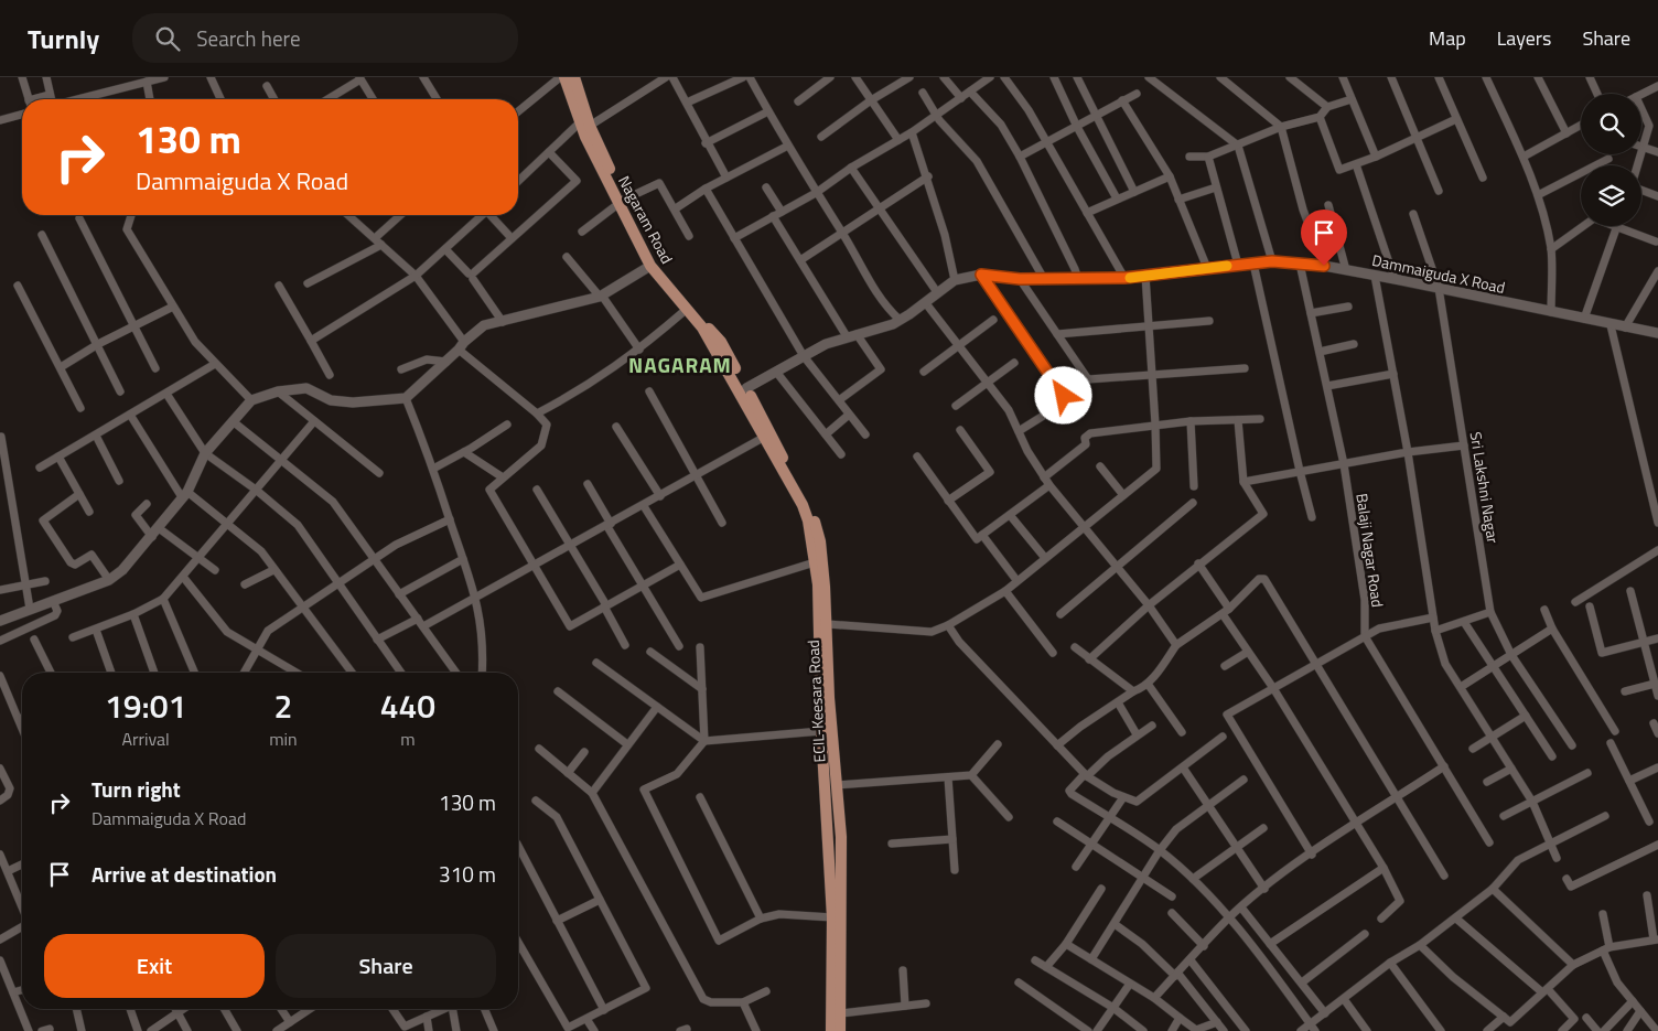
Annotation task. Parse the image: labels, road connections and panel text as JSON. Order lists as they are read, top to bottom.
{
  "streets": {
    "main road": ["Nagaram Road", "ECIL-Keesara Road"],
    "street": ["Dammaiguda X Road", "Sri Lakshni Nagar", "Balaji Nagar Road"]
  },
  "crossings": [
    ["Nagaram Road", "Dammaiguda X Road"],
    ["Nagaram Road", "ECIL-Keesara Road"],
    ["Dammaiguda X Road", "Sri Lakshni Nagar"],
    ["Dammaiguda X Road", "Balaji Nagar Road"],
    ["Dammaiguda X Road", "ECIL-Keesara Road"]
  ],
  "districts": ["NAGARAM"],
  "page": {
    "header": "Turnly",
    "search": "Search here",
    "nav": ["Map", "Layers", "Share"],
    "turn": ["130 m", "Dammaiguda X Road"],
    "eta": [
      "19:01",
      "Arrival",
      "2",
      "min",
      "440",
      "m"
    ],
    "list": [
      {
        "name": "Turn right",
        "note": "Dammaiguda X Road",
        "value": "130 m"
      },
      {
        "name": "Arrive at destination",
        "value": "310 m"
      }
    ],
    "buttons": ["Exit", "Share"]
  }
}
